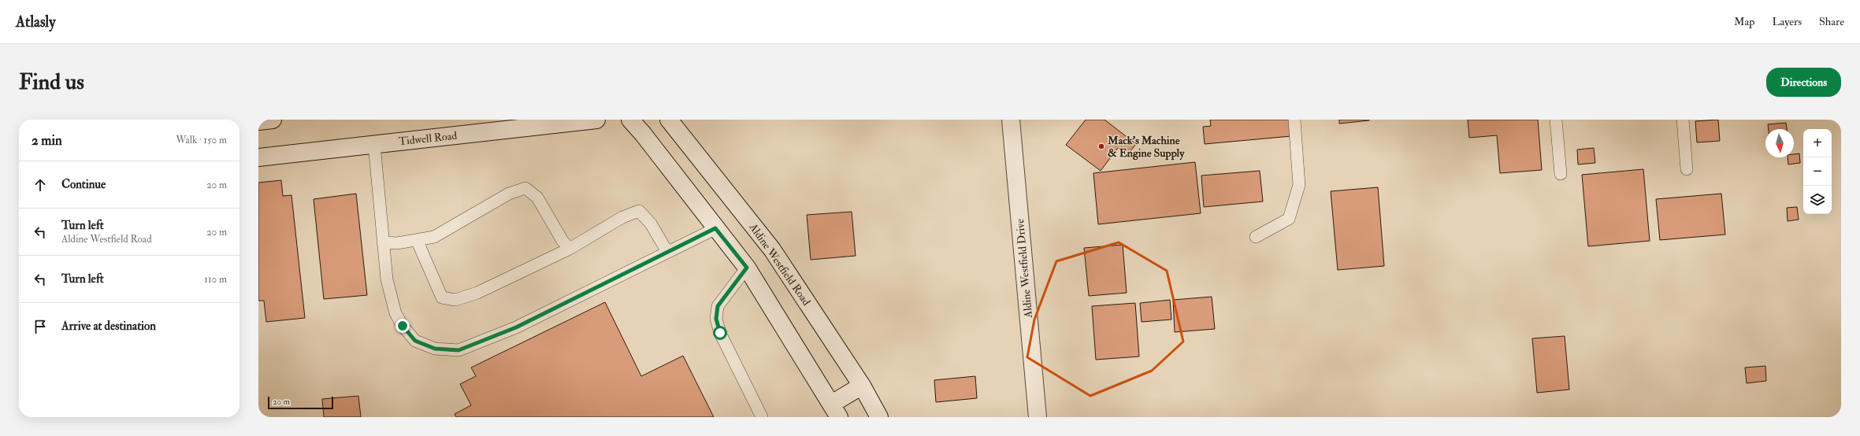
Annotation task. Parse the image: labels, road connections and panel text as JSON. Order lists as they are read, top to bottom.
{
  "streets": {
    "main road": ["Tidwell Road", "Aldine Westfield Road", "Aldine Westfield Drive"]
  },
  "places": ["Mack's Machine & Engine Supply"],
  "scale_bar": "20 m",
  "north": "bottom",
  "page": {
    "header": "Atlasly",
    "nav": ["Map", "Layers", "Share"],
    "buttons": "Directions",
    "title": "Find us",
    "heading": ["2 min", "Walk · 150 m"],
    "map_buttons": ["+", "−"],
    "list": [
      ["Continue", "20 m"],
      ["Turn left", "Aldine Westfield Road", "20 m"],
      ["Turn left", "110 m"],
      "Arrive at destination"
    ],
    "scale": "20 m"
  }
}
